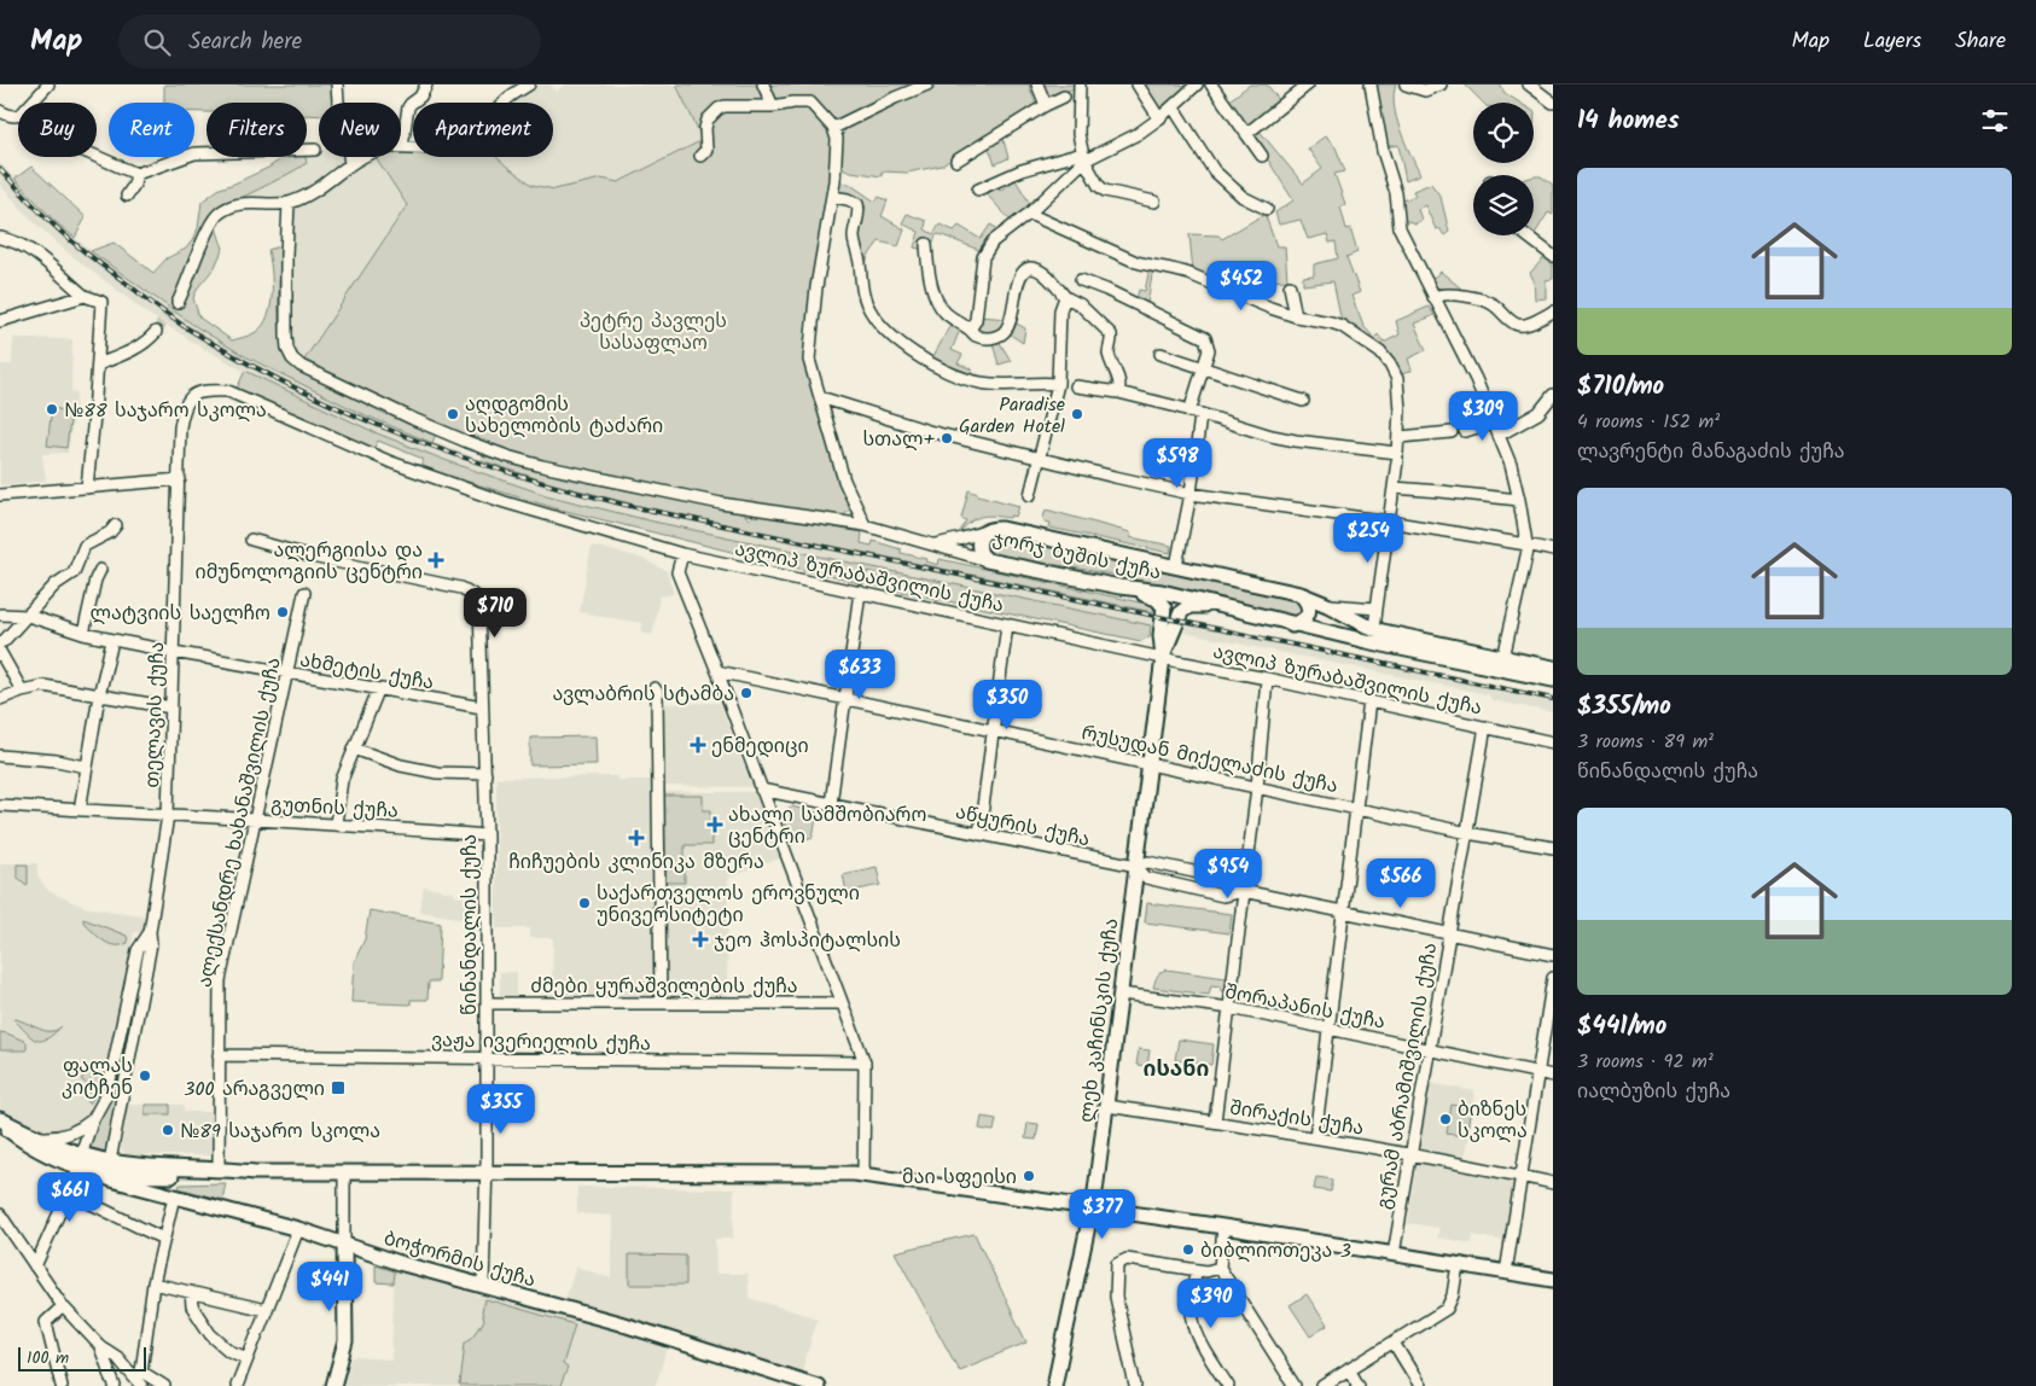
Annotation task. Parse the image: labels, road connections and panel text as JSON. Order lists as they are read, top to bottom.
{
  "streets": {
    "main road": ["ჯორჯ ბუშის ქუჩა", "ლეხ კაჩინსკის ქუჩა", "ბოჭორმის ქუჩა"],
    "street": [
      "ავლიპ ზურაბაშვილის ქუჩა",
      "ახმეტის ქუჩა",
      "თელავის ქუჩა",
      "რუსუდან მიქელაძის ქუჩა",
      "გუთნის ქუჩა",
      "ალექსანდრე ხახანაშვილის ქუჩა",
      "აწყურის ქუჩა",
      "წინანდალის ქუჩა",
      "ძმები ყურაშვილების ქუჩა",
      "შორაპანის ქუჩა",
      "ვაჟა ივერიელის ქუჩა",
      "გურამ აბრამიშვილის ქუჩა",
      "შირაქის ქუჩა"
    ]
  },
  "crossings": [
    ["ჯორჯ ბუშის ქუჩა", "ლეხ კაჩინსკის ქუჩა"],
    ["ავლიპ ზურაბაშვილის ქუჩა", "თელავის ქუჩა"],
    ["ავლიპ ზურაბაშვილის ქუჩა", "ლეხ კაჩინსკის ქუჩა"],
    ["ავლიპ ზურაბაშვილის ქუჩა", "გურამ აბრამიშვილის ქუჩა"],
    ["ახმეტის ქუჩა", "თელავის ქუჩა"],
    ["ახმეტის ქუჩა", "ალექსანდრე ხახანაშვილის ქუჩა"],
    ["ახმეტის ქუჩა", "წინანდალის ქუჩა"],
    ["თელავის ქუჩა", "გუთნის ქუჩა"],
    ["თელავის ქუჩა", "ბოჭორმის ქუჩა"],
    ["რუსუდან მიქელაძის ქუჩა", "ლეხ კაჩინსკის ქუჩა"],
    ["რუსუდან მიქელაძის ქუჩა", "გურამ აბრამიშვილის ქუჩა"],
    ["გუთნის ქუჩა", "ალექსანდრე ხახანაშვილის ქუჩა"],
    ["გუთნის ქუჩა", "წინანდალის ქუჩა"],
    ["ალექსანდრე ხახანაშვილის ქუჩა", "ვაჟა ივერიელის ქუჩა"],
    ["აწყურის ქუჩა", "ლეხ კაჩინსკის ქუჩა"],
    ["აწყურის ქუჩა", "გურამ აბრამიშვილის ქუჩა"],
    ["წინანდალის ქუჩა", "ძმები ყურაშვილების ქუჩა"],
    ["წინანდალის ქუჩა", "ვაჟა ივერიელის ქუჩა"],
    ["წინანდალის ქუჩა", "ბოჭორმის ქუჩა"],
    ["შორაპანის ქუჩა", "ლეხ კაჩინსკის ქუჩა"],
    ["შორაპანის ქუჩა", "გურამ აბრამიშვილის ქუჩა"],
    ["ლეხ კაჩინსკის ქუჩა", "შირაქის ქუჩა"],
    ["გურამ აბრამიშვილის ქუჩა", "შირაქის ქუჩა"]
  ],
  "districts": ["ისანი"],
  "parks": ["პეტრე პავლეს სასაფლაო"],
  "places": {
    "other": [
      "№88 საჯარო სკოლა",
      "აღდგომის სახელობის ტაძარი",
      "Paradise Garden Hotel",
      "სთალ+",
      "ლატვიის საელჩო",
      "ავლაბრის სტამბა",
      "საქართველოს ეროვნული უნივერსიტეტი",
      "ფალას კიტჩენ",
      "ბიზნეს სკოლა",
      "№89 საჯარო სკოლა",
      "მაი სფეისი",
      "ბიბლიოთეკა 3"
    ],
    "health": [
      "ალერგიისა და იმუნოლოგიის ცენტრი",
      "ენმედიცი",
      "ახალი სამშობიარო ცენტრი",
      "ჩიჩუების კლინიკა მზერა",
      "ჯეო ჰოსპიტალსის"
    ],
    "transit": ["300 არაგველი"]
  },
  "scale_bar": "100 m",
  "page": {
    "header": "Map",
    "search": "Search here",
    "nav": ["Map", "Layers", "Share"],
    "heading": "14 homes",
    "chip": [
      "Buy",
      "Rent",
      "Filters",
      "New",
      "Apartment"
    ],
    "list": [
      {
        "name": "$710/mo",
        "note": "4 rooms · 152 m² · ლავრენტი მანაგაძის ქუჩა"
      },
      {
        "name": "$355/mo",
        "note": "3 rooms · 89 m² · წინანდალის ქუჩა"
      },
      {
        "name": "$441/mo",
        "note": "3 rooms · 92 m² · იალბუზის ქუჩა"
      }
    ],
    "price": [
      "$452",
      "$309",
      "$598",
      "$254",
      "$710",
      "$633",
      "$350",
      "$954",
      "$566",
      "$355",
      "$661",
      "$377",
      "$441",
      "$390"
    ],
    "scale": "100 m"
  }
}
